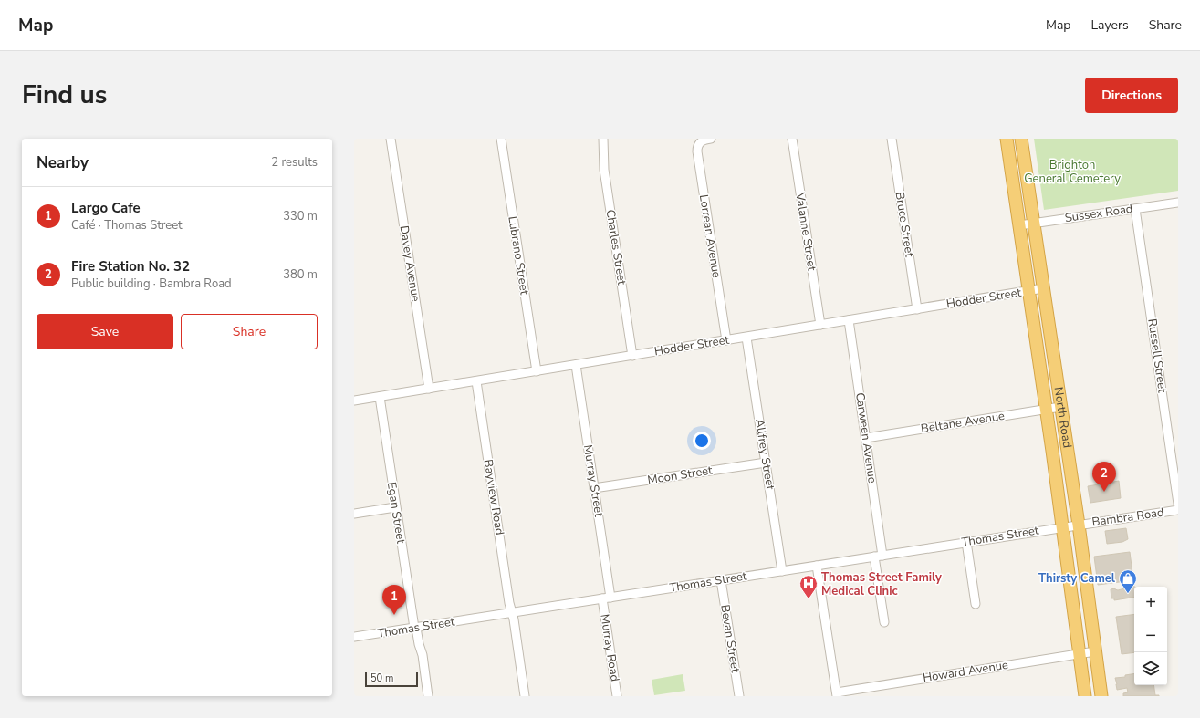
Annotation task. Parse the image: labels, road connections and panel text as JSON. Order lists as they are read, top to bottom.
{
  "streets": {
    "highway": ["North Road"],
    "street": [
      "Sussex Road",
      "Bruce Street",
      "Valanne Street",
      "Lorrean Avenue",
      "Charles Street",
      "Lubrano Street",
      "Davey Avenue",
      "Hodder Street",
      "Russell Street",
      "Beltane Avenue",
      "Carween Avenue",
      "Allfrey Street",
      "Moon Street",
      "Murray Street",
      "Bayview Road",
      "Egan Street",
      "Bambra Road",
      "Thomas Street",
      "Bevan Street",
      "Murray Road",
      "Howard Avenue"
    ]
  },
  "crossings": [
    ["Sussex Road", "Russell Street"],
    ["Sussex Road", "North Road"],
    ["Bruce Street", "Hodder Street"],
    ["Valanne Street", "Hodder Street"],
    ["Lorrean Avenue", "Hodder Street"],
    ["Charles Street", "Hodder Street"],
    ["Lubrano Street", "Hodder Street"],
    ["Davey Avenue", "Hodder Street"],
    ["Hodder Street", "North Road"],
    ["Hodder Street", "Carween Avenue"],
    ["Hodder Street", "Allfrey Street"],
    ["Hodder Street", "Murray Street"],
    ["Hodder Street", "Bayview Road"],
    ["Hodder Street", "Egan Street"],
    ["North Road", "Beltane Avenue"],
    ["North Road", "Bambra Road"],
    ["North Road", "Thomas Street"],
    ["North Road", "Howard Avenue"],
    ["Beltane Avenue", "Carween Avenue"],
    ["Carween Avenue", "Thomas Street"],
    ["Allfrey Street", "Moon Street"],
    ["Allfrey Street", "Thomas Street"],
    ["Moon Street", "Murray Street"],
    ["Murray Street", "Thomas Street"],
    ["Bayview Road", "Thomas Street"],
    ["Egan Street", "Thomas Street"],
    ["Bambra Road", "Thomas Street"],
    ["Thomas Street", "Bevan Street"],
    ["Thomas Street", "Murray Road"]
  ],
  "parks": ["Brighton General Cemetery"],
  "places": {
    "shop": ["Thirsty Camel"],
    "hospital": ["Thomas Street Family Medical Clinic"]
  },
  "scale_bar": "50 m",
  "page": {
    "header": "Map",
    "nav": ["Map", "Layers", "Share"],
    "title": "Find us",
    "buttons": [
      "Directions",
      ["Save", "Share"]
    ],
    "heading": ["Nearby", "2 results"],
    "list": [
      {
        "mark": "1",
        "name": "Largo Cafe",
        "note": "Café · Thomas Street",
        "value": "330 m"
      },
      {
        "mark": "2",
        "name": "Fire Station No. 32",
        "note": "Public building · Bambra Road",
        "value": "380 m"
      }
    ],
    "pins": ["2", "1"],
    "map_buttons": ["+", "−"],
    "scale": "50 m"
  }
}
